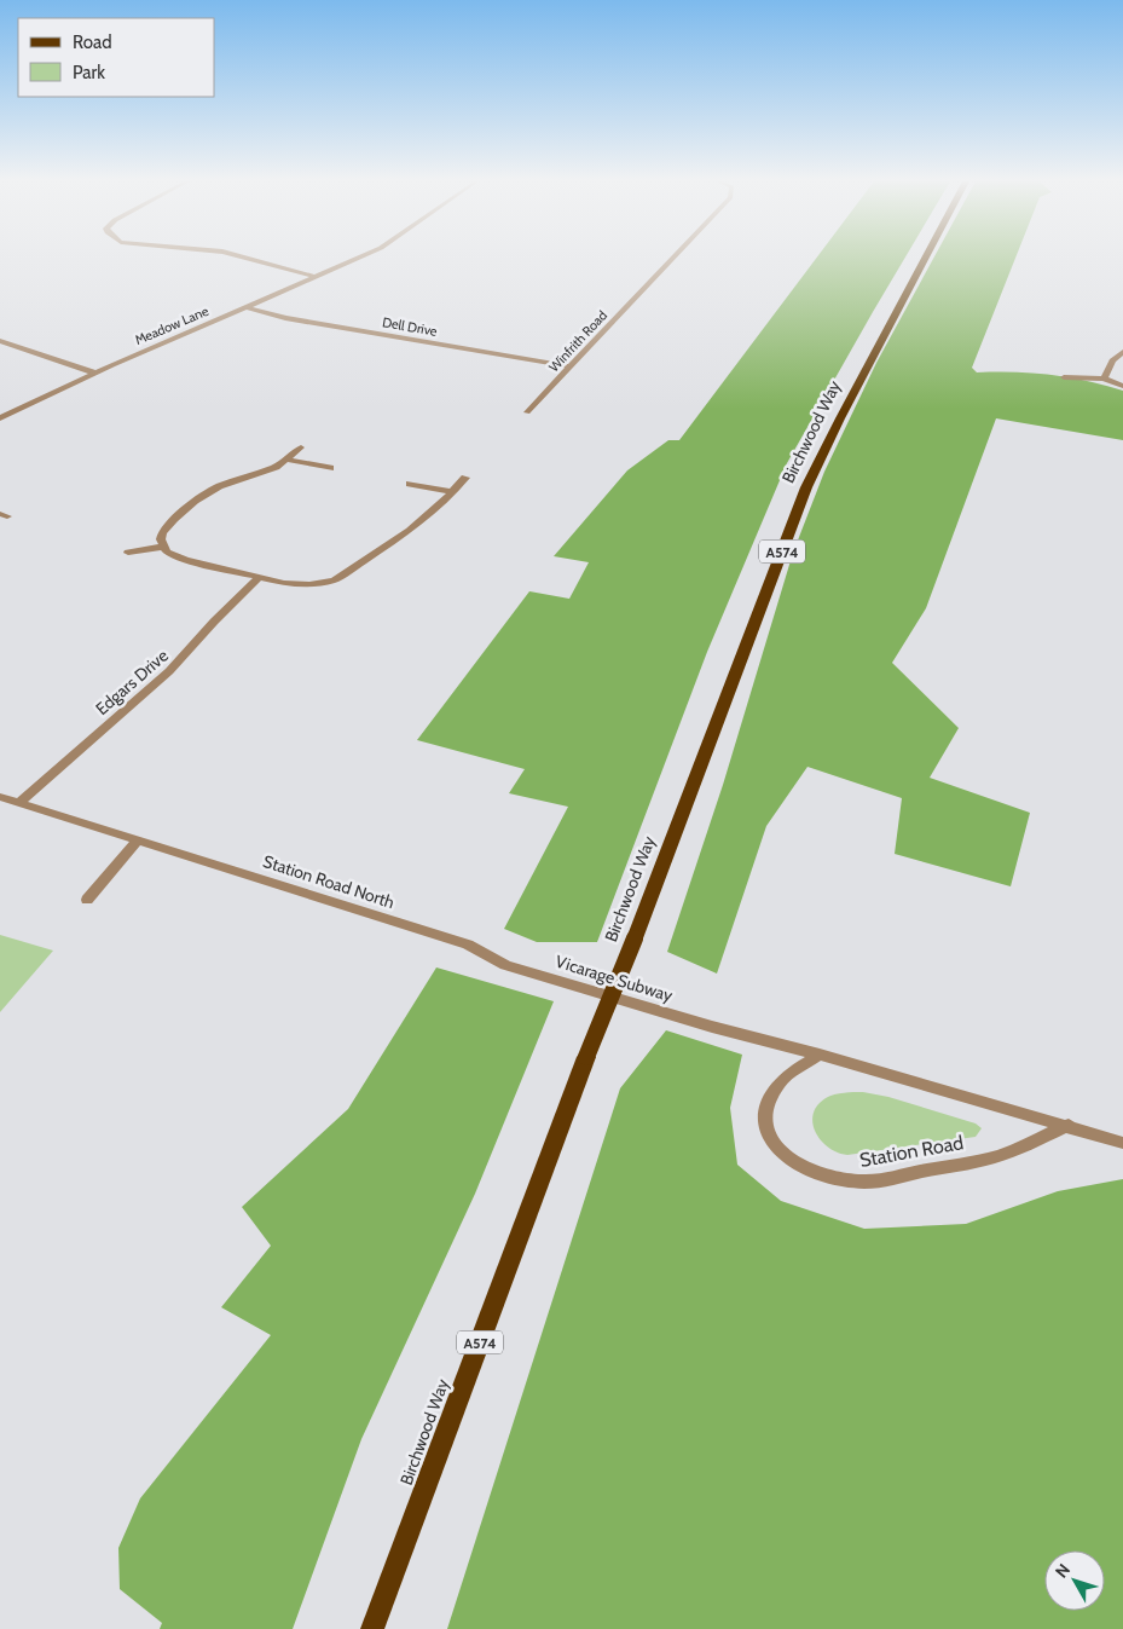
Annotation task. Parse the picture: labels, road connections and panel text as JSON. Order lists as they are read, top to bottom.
{
  "streets": {
    "main road": ["Birchwood Way", "A574"],
    "street": [
      "Meadow Lane",
      "Dell Drive",
      "Winfrith Road",
      "Edgars Drive",
      "Station Road North",
      "Vicarage Subway",
      "Station Road"
    ]
  },
  "crossings": [
    ["Meadow Lane", "Dell Drive"],
    ["Dell Drive", "Winfrith Road"],
    ["Edgars Drive", "Station Road North"],
    ["Station Road North", "Vicarage Subway"],
    ["Vicarage Subway", "Station Road"]
  ],
  "legend": ["Road", "Park"],
  "north": "top left"
}
